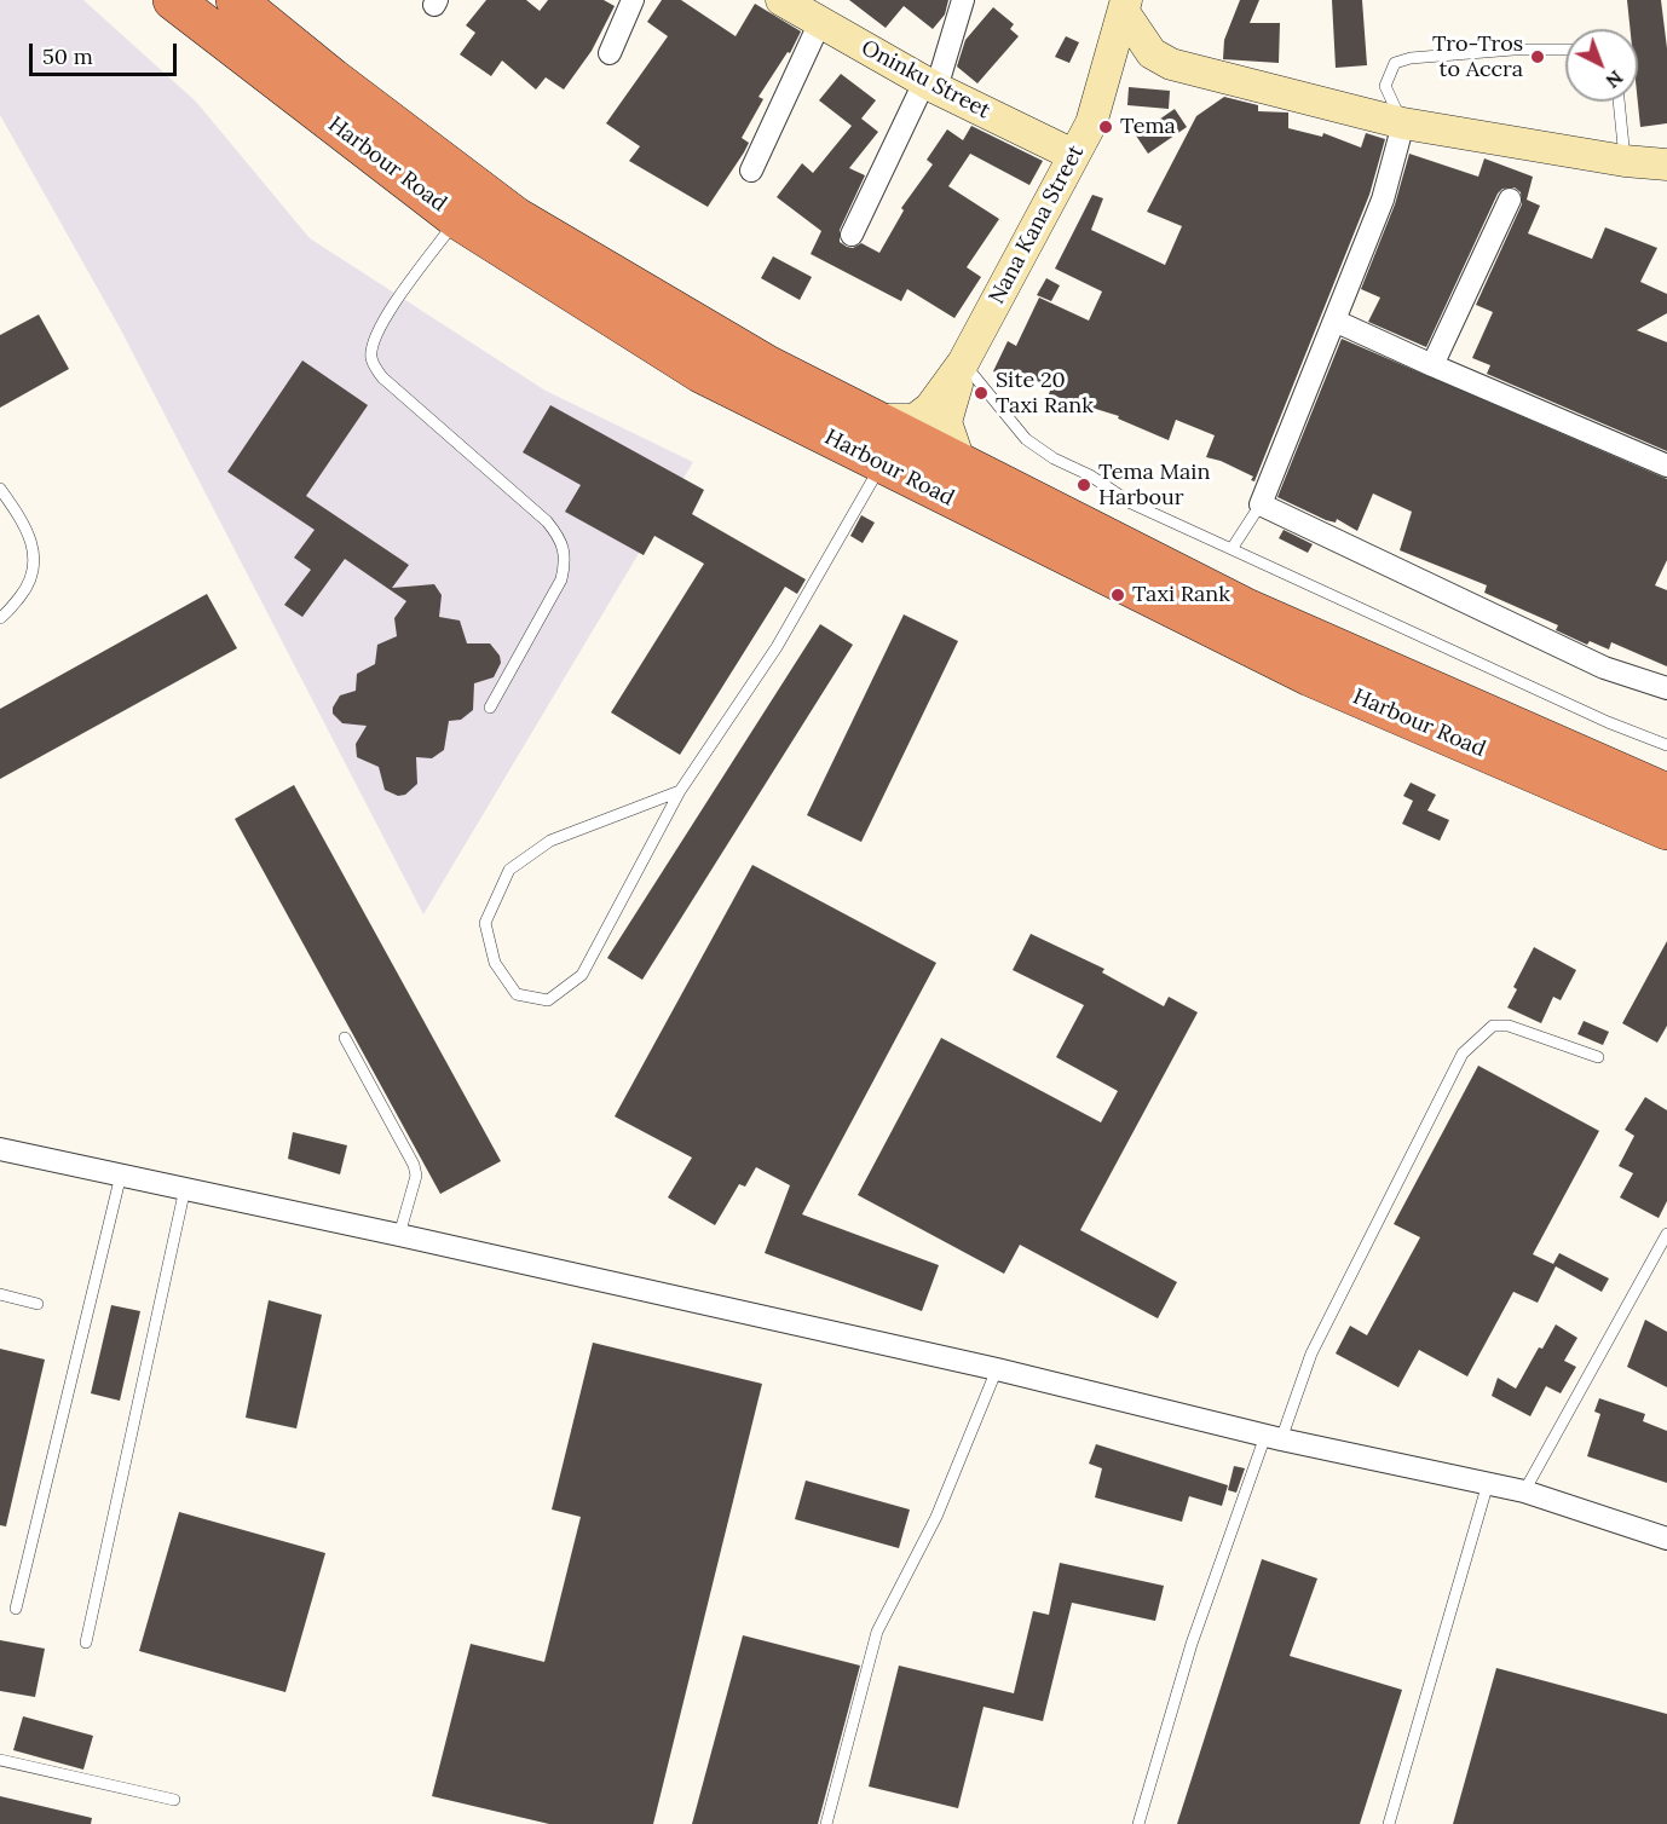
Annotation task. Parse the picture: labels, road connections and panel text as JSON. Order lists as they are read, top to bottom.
{
  "streets": {
    "highway": ["Harbour Road"],
    "street": ["Oninku Street", "Nana Kana Street"]
  },
  "crossings": [
    ["Oninku Street", "Nana Kana Street"]
  ],
  "places": [
    "Tro-Tros to Accra",
    "Tema",
    "Site 20 Taxi Rank",
    "Tema Main Harbour",
    "Taxi Rank"
  ],
  "scale_bar": "50 m",
  "north": "bottom right"
}
